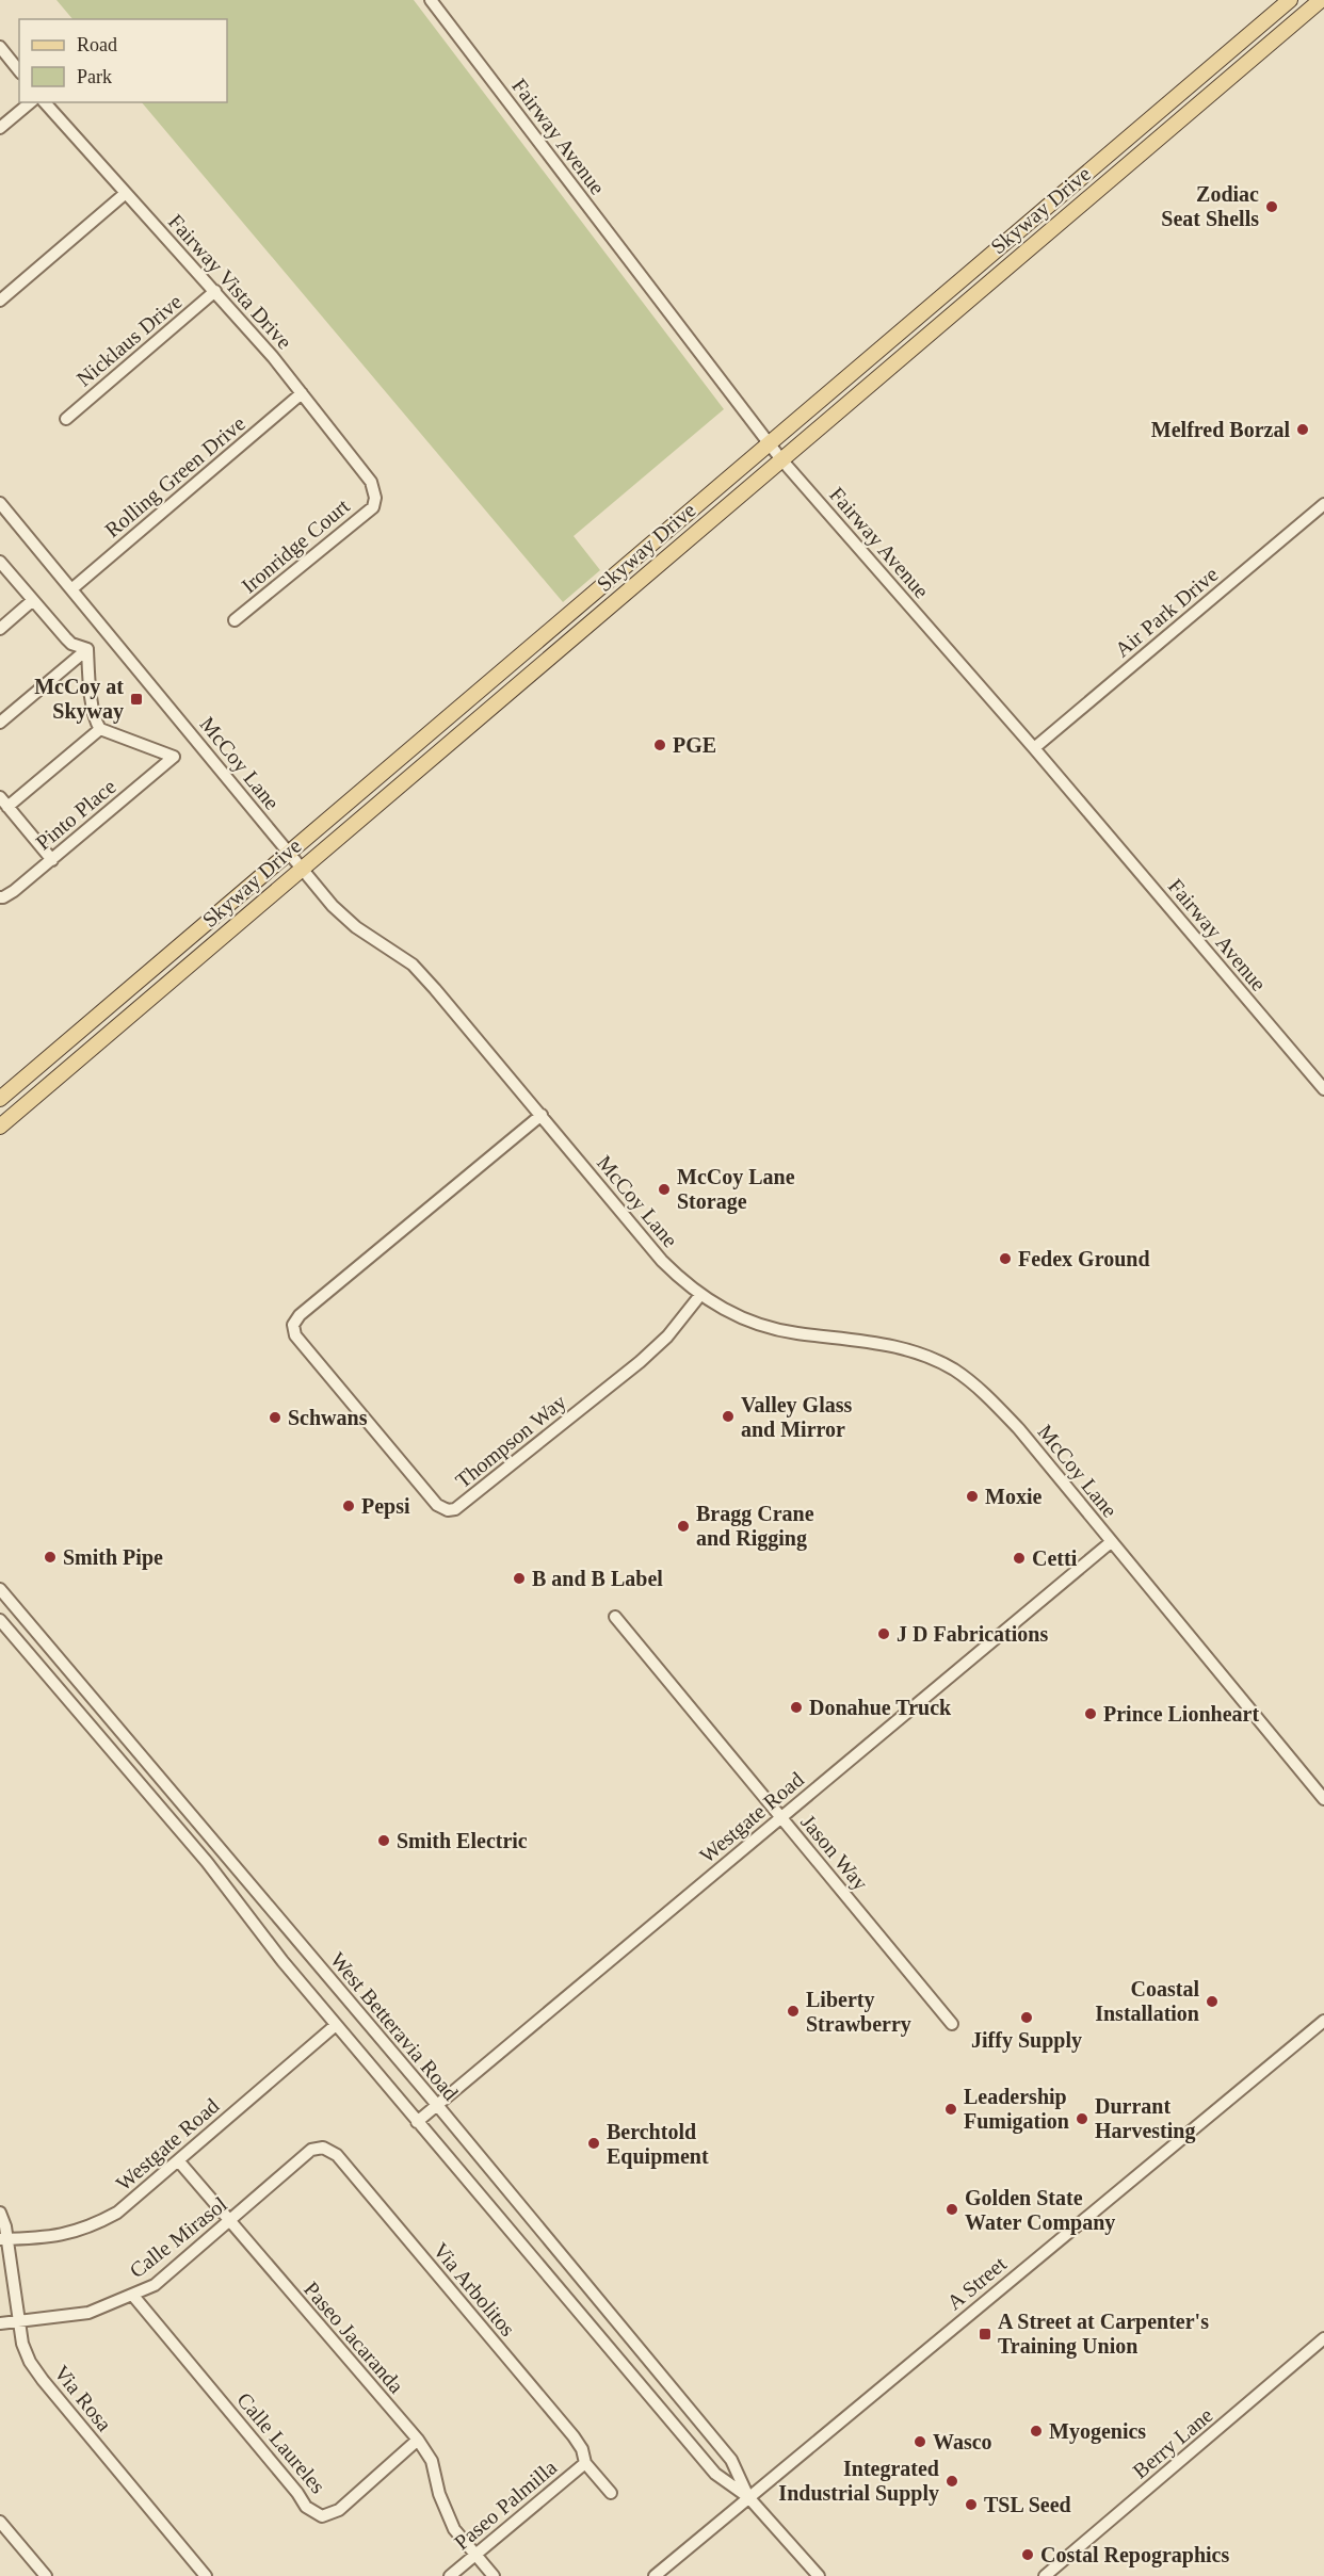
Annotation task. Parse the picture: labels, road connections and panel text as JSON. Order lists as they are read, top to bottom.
{
  "streets": {
    "main road": ["Skyway Drive"],
    "street": [
      "Fairway Avenue",
      "Fairway Vista Drive",
      "Nicklaus Drive",
      "Rolling Green Drive",
      "Ironridge Court",
      "Air Park Drive",
      "McCoy Lane",
      "Pinto Place",
      "Thompson Way",
      "Westgate Road",
      "Jason Way",
      "West Betteravia Road",
      "Calle Mirasol",
      "A Street",
      "Via Arbolitos",
      "Paseo Jacaranda",
      "Via Rosa",
      "Calle Laureles",
      "Berry Lane",
      "Paseo Palmilla"
    ]
  },
  "crossings": [
    ["Fairway Avenue", "Skyway Drive"],
    ["Fairway Avenue", "Air Park Drive"],
    ["Skyway Drive", "McCoy Lane"],
    ["Fairway Vista Drive", "Nicklaus Drive"],
    ["Fairway Vista Drive", "Rolling Green Drive"],
    ["Fairway Vista Drive", "Ironridge Court"],
    ["Rolling Green Drive", "McCoy Lane"],
    ["McCoy Lane", "Thompson Way"],
    ["McCoy Lane", "Westgate Road"],
    ["Westgate Road", "Jason Way"],
    ["Westgate Road", "West Betteravia Road"],
    ["Westgate Road", "Paseo Jacaranda"],
    ["Westgate Road", "Via Rosa"],
    ["West Betteravia Road", "A Street"],
    ["Calle Mirasol", "Via Arbolitos"],
    ["Calle Mirasol", "Paseo Jacaranda"],
    ["Calle Mirasol", "Via Rosa"],
    ["Calle Mirasol", "Calle Laureles"],
    ["Via Arbolitos", "Paseo Palmilla"],
    ["Paseo Jacaranda", "Calle Laureles"],
    ["Paseo Jacaranda", "Paseo Palmilla"]
  ],
  "places": {
    "other": [
      "Zodiac Seat Shells",
      "Melfred Borzal",
      "PGE",
      "McCoy Lane Storage",
      "Fedex Ground",
      "Valley Glass and Mirror",
      "Schwans",
      "Moxie",
      "Pepsi",
      "Bragg Crane and Rigging",
      "Smith Pipe",
      "Cetti",
      "B and B Label",
      "J D Fabrications",
      "Donahue Truck",
      "Prince Lionheart",
      "Smith Electric",
      "Coastal Installation",
      "Liberty Strawberry",
      "Jiffy Supply",
      "Leadership Fumigation",
      "Durrant Harvesting",
      "Berchtold Equipment",
      "Golden State Water Company",
      "Myogenics",
      "Wasco",
      "Integrated Industrial Supply",
      "TSL Seed",
      "Costal Repographics"
    ],
    "transit": ["McCoy at Skyway", "A Street at Carpenter's Training Union"]
  },
  "legend": ["Road", "Park"]
}
